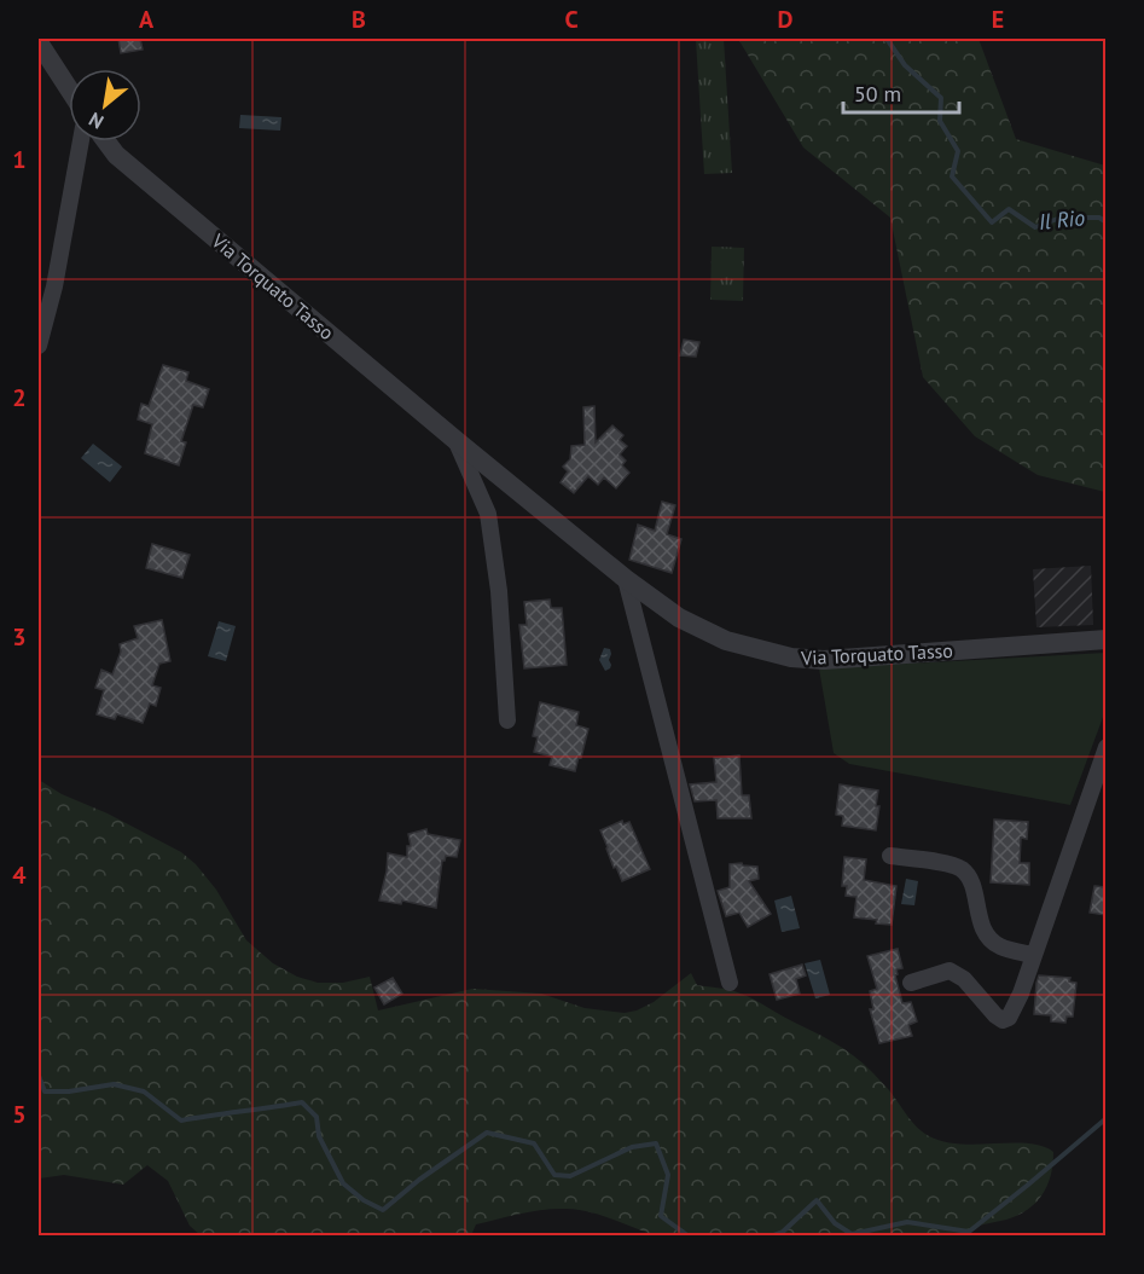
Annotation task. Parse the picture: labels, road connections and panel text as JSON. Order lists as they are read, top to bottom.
{
  "streets": {
    "street": ["Via Torquato Tasso"]
  },
  "water": ["Il Rio"],
  "scale_bar": "50 m",
  "north": "bottom left",
  "grid": {
    "columns": [
      "A",
      "B",
      "C",
      "D",
      "E"
    ],
    "rows": [
      "1",
      "2",
      "3",
      "4",
      "5"
    ]
  }
}
